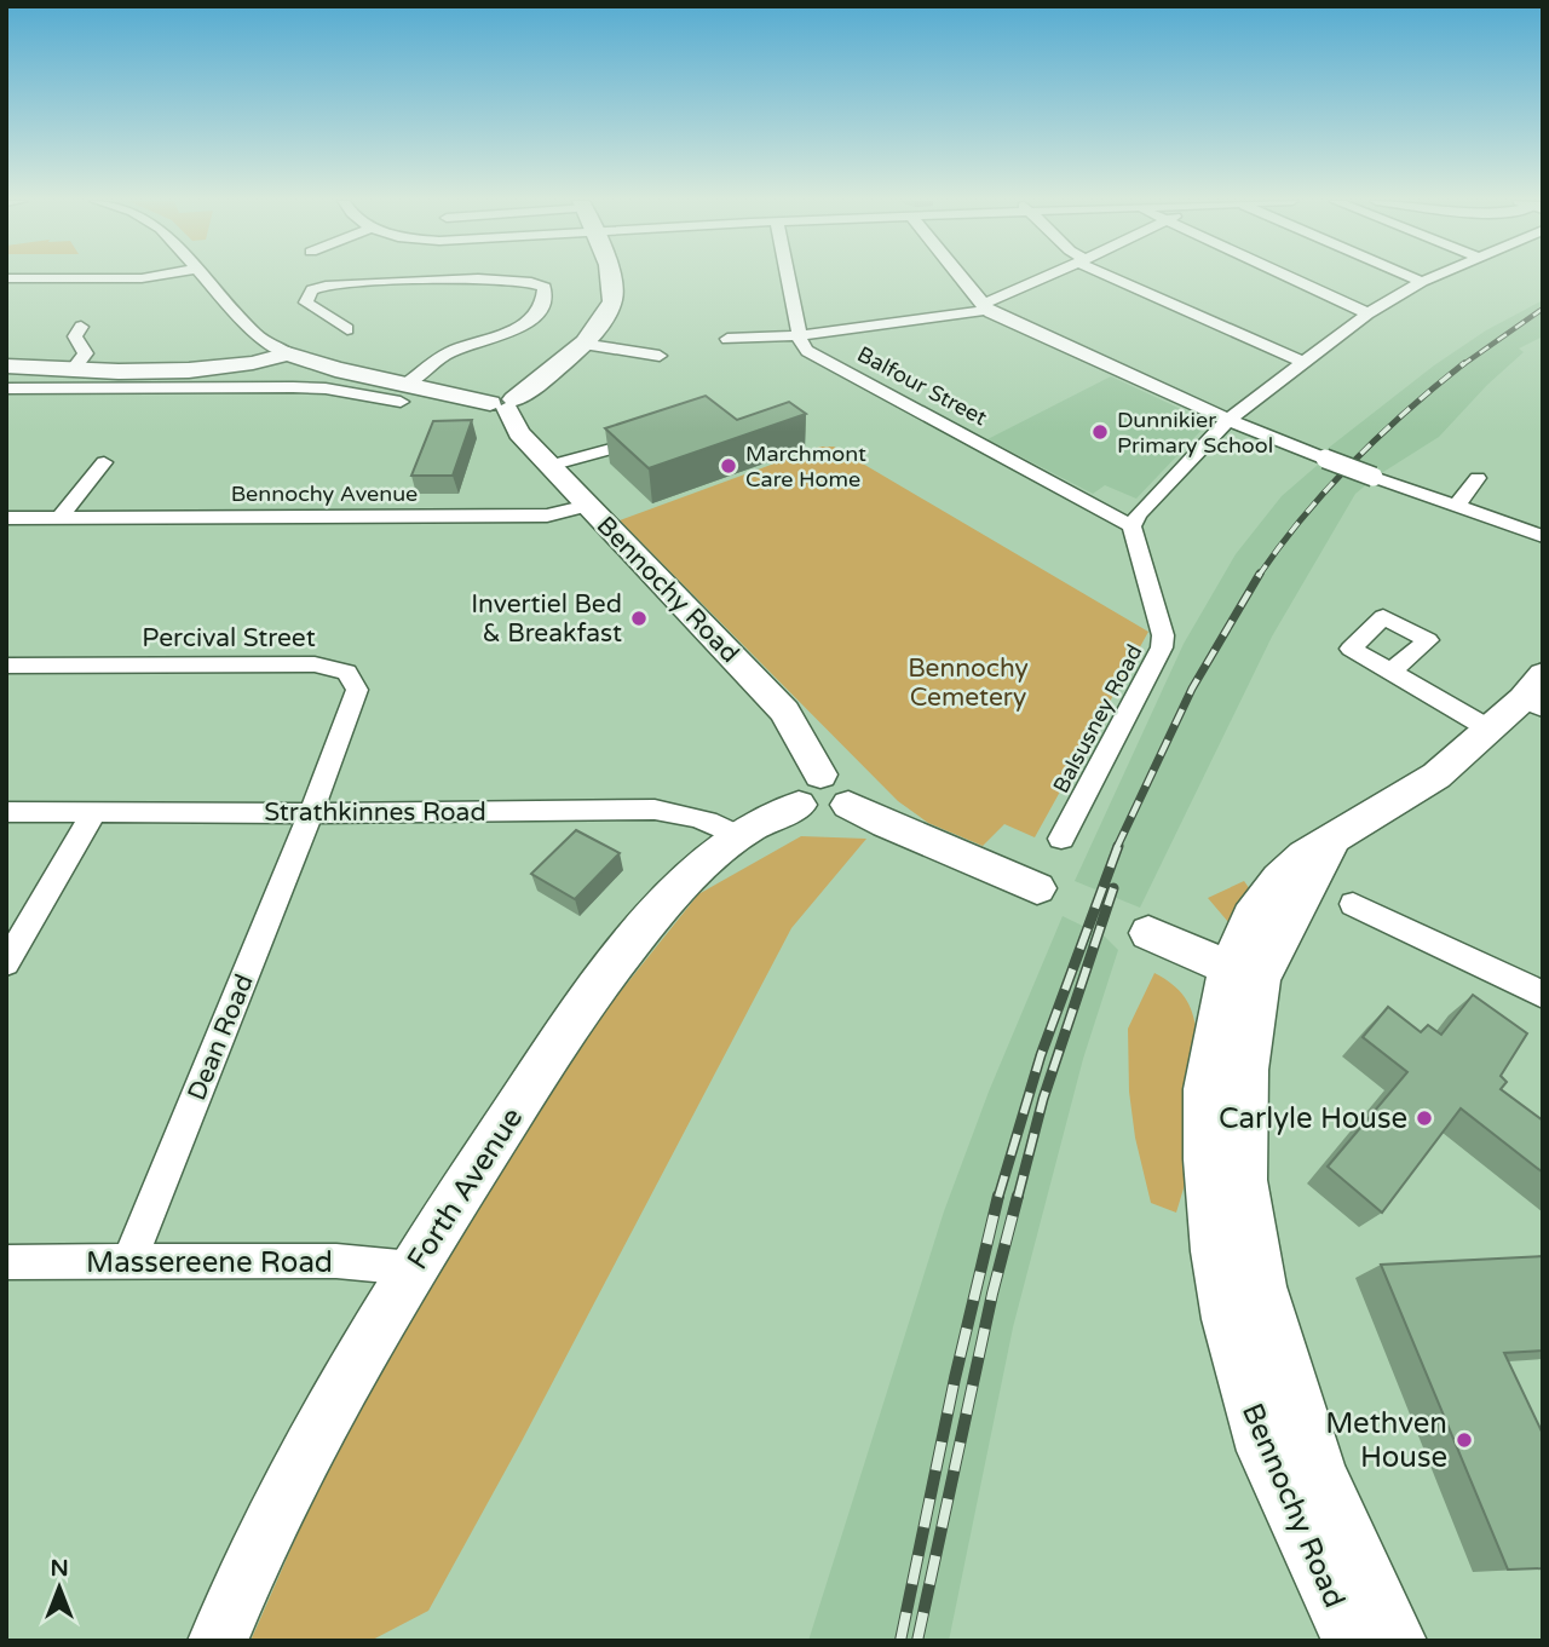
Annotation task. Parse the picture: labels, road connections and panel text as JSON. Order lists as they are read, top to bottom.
{
  "streets": {
    "street": [
      "Balfour Street",
      "Bennochy Avenue",
      "Bennochy Road",
      "Percival Street",
      "Balsusney Road",
      "Strathkinnes Road",
      "Dean Road",
      "Forth Avenue",
      "Massereene Road"
    ]
  },
  "crossings": [
    ["Balfour Street", "Balsusney Road"],
    ["Bennochy Avenue", "Bennochy Road"],
    ["Bennochy Road", "Forth Avenue"],
    ["Percival Street", "Strathkinnes Road"],
    ["Percival Street", "Dean Road"],
    ["Strathkinnes Road", "Dean Road"],
    ["Strathkinnes Road", "Forth Avenue"],
    ["Dean Road", "Massereene Road"],
    ["Forth Avenue", "Massereene Road"]
  ],
  "parks": ["Bennochy Cemetery"],
  "places": [
    "Dunnikier Primary School",
    "Marchmont Care Home",
    "Invertiel Bed & Breakfast",
    "Carlyle House",
    "Methven House"
  ],
  "north": "top"
}
